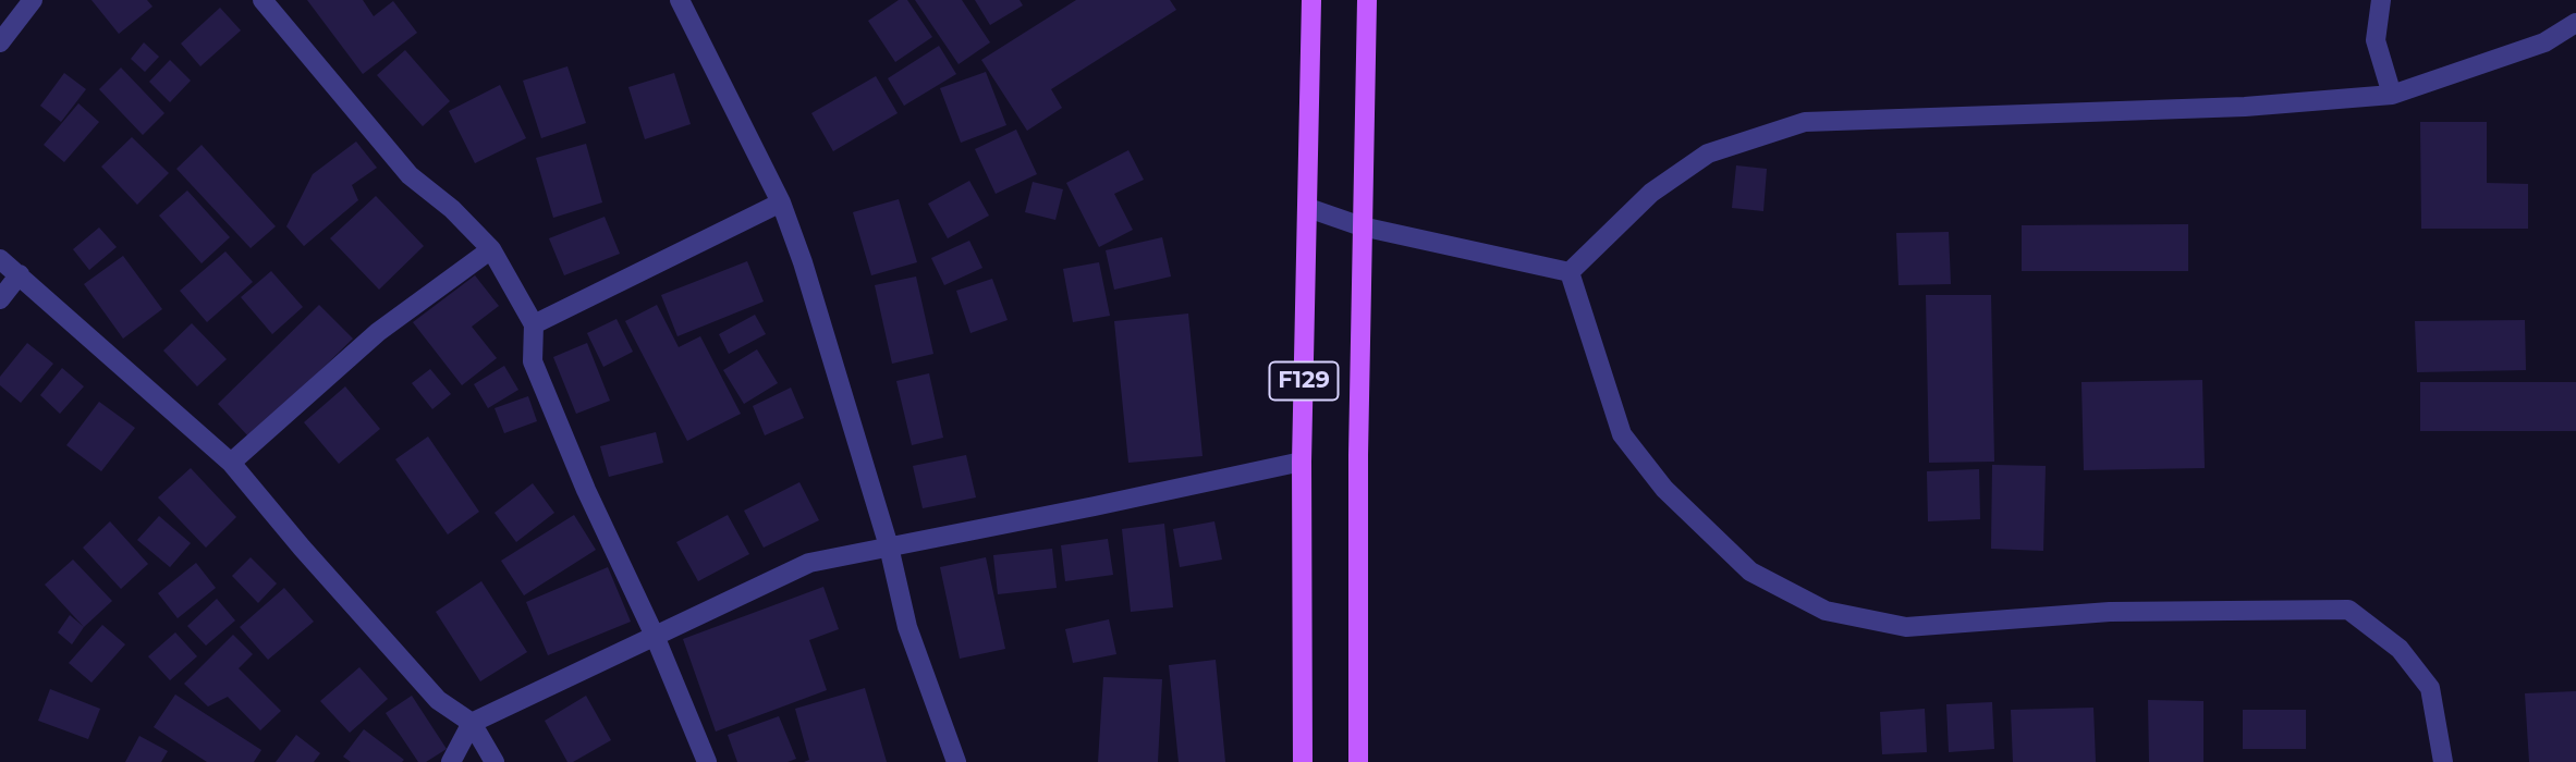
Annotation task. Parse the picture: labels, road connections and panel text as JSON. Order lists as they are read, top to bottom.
{
  "streets": {
    "main road": ["F129"]
  }
}
